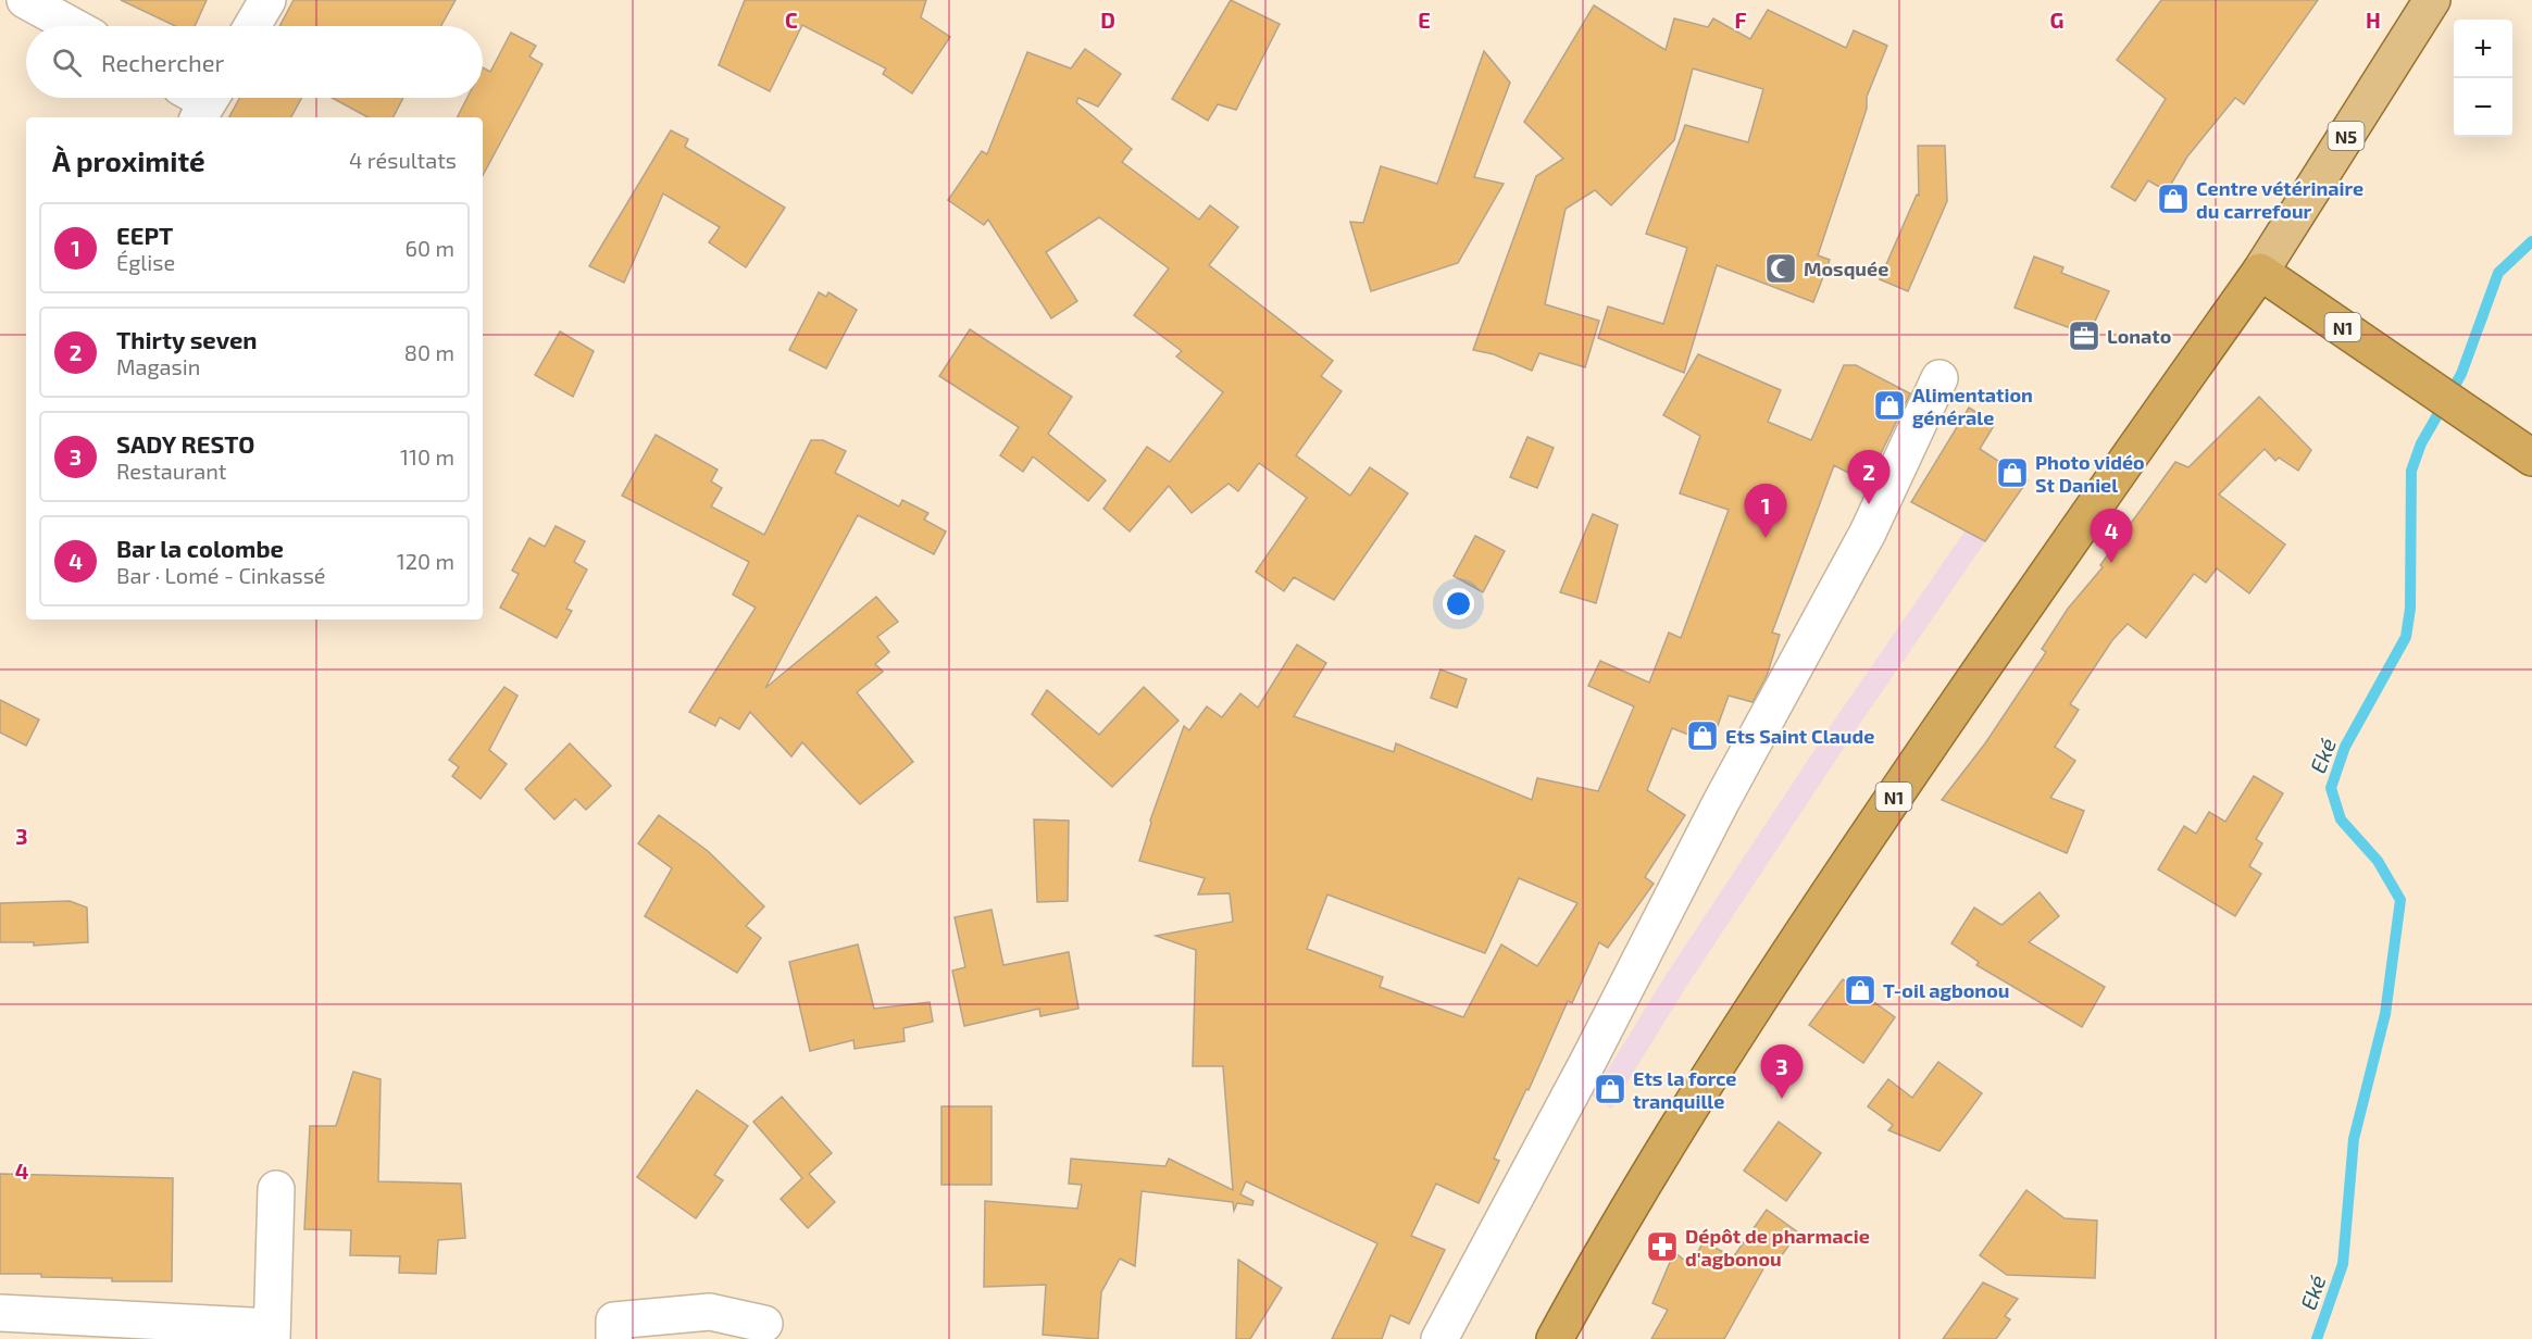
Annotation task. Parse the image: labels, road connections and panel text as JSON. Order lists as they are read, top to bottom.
{
  "streets": {
    "highway": ["N1"],
    "main road": ["N5"]
  },
  "crossings": [
    ["N5", "N1"]
  ],
  "water": ["Eké"],
  "places": {
    "shop": [
      "Centre vétérinaire du carrefour",
      "Alimentation générale",
      "Photo vidéo St Daniel",
      "Ets Saint Claude",
      "T-oil agbonou",
      "Ets la force tranquille"
    ],
    "mosque": ["Mosquée"],
    "office": ["Lonato"],
    "pharmacy": ["Dépôt de pharmacie d'agbonou"]
  },
  "page": {
    "map_buttons": ["+", "−"],
    "search": "Rechercher",
    "heading": ["À proximité", "4 résultats"],
    "list": [
      {
        "mark": "1",
        "name": "EEPT",
        "note": "Église",
        "value": "60 m"
      },
      {
        "mark": "2",
        "name": "Thirty seven",
        "note": "Magasin",
        "value": "80 m"
      },
      {
        "mark": "3",
        "name": "SADY RESTO",
        "note": "Restaurant",
        "value": "110 m"
      },
      {
        "mark": "4",
        "name": "Bar la colombe",
        "note": "Bar · Lomé - Cinkassé",
        "value": "120 m"
      }
    ],
    "pins": [
      "2",
      "1",
      "4",
      "3"
    ]
  },
  "grid": {
    "columns": [
      "C",
      "D",
      "E",
      "F",
      "G",
      "H"
    ],
    "rows": ["3", "4"]
  }
}
